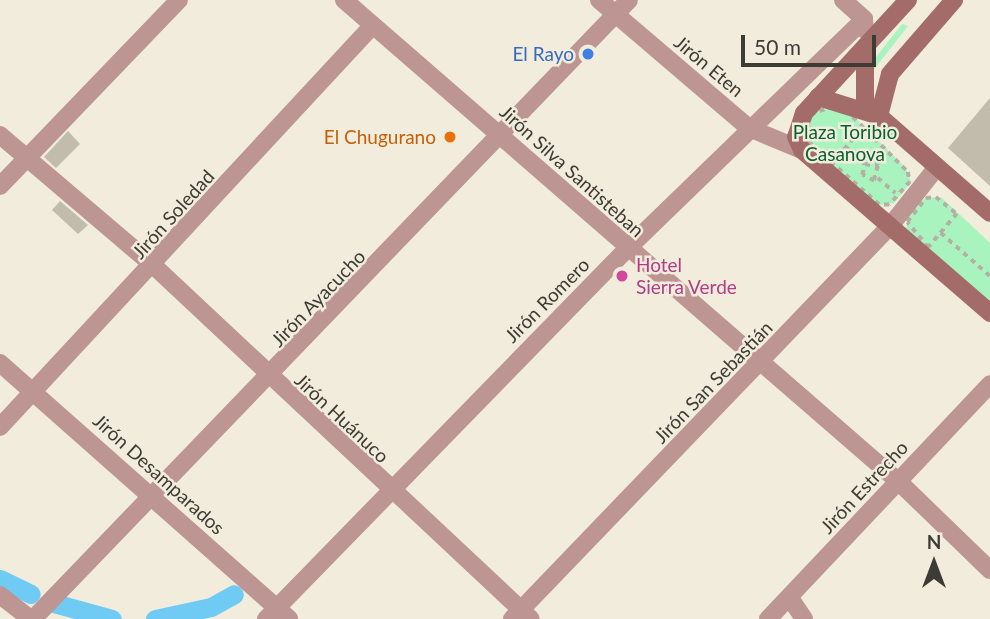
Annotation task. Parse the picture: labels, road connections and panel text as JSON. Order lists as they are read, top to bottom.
{
  "streets": {
    "street": [
      "Jirón Eten",
      "Jirón Silva Santisteban",
      "Jirón Soledad",
      "Jirón Ayacucho",
      "Jirón Romero",
      "Jirón San Sebastián",
      "Jirón Huánuco",
      "Jirón Desamparados",
      "Jirón Estrecho"
    ]
  },
  "crossings": [
    ["Jirón Eten", "Jirón Ayacucho"],
    ["Jirón Eten", "Jirón Romero"],
    ["Jirón Silva Santisteban", "Jirón Soledad"],
    ["Jirón Silva Santisteban", "Jirón Ayacucho"],
    ["Jirón Silva Santisteban", "Jirón Romero"],
    ["Jirón Silva Santisteban", "Jirón San Sebastián"],
    ["Jirón Silva Santisteban", "Jirón Estrecho"],
    ["Jirón Soledad", "Jirón Huánuco"],
    ["Jirón Soledad", "Jirón Desamparados"],
    ["Jirón Ayacucho", "Jirón Huánuco"],
    ["Jirón Ayacucho", "Jirón Desamparados"],
    ["Jirón Romero", "Jirón Huánuco"],
    ["Jirón Romero", "Jirón Desamparados"],
    ["Jirón San Sebastián", "Jirón Huánuco"]
  ],
  "parks": ["Plaza Toribio Casanova"],
  "places": ["El Rayo", "El Chugurano", "Hotel Sierra Verde"],
  "scale_bar": "50 m",
  "north": "top"
}
